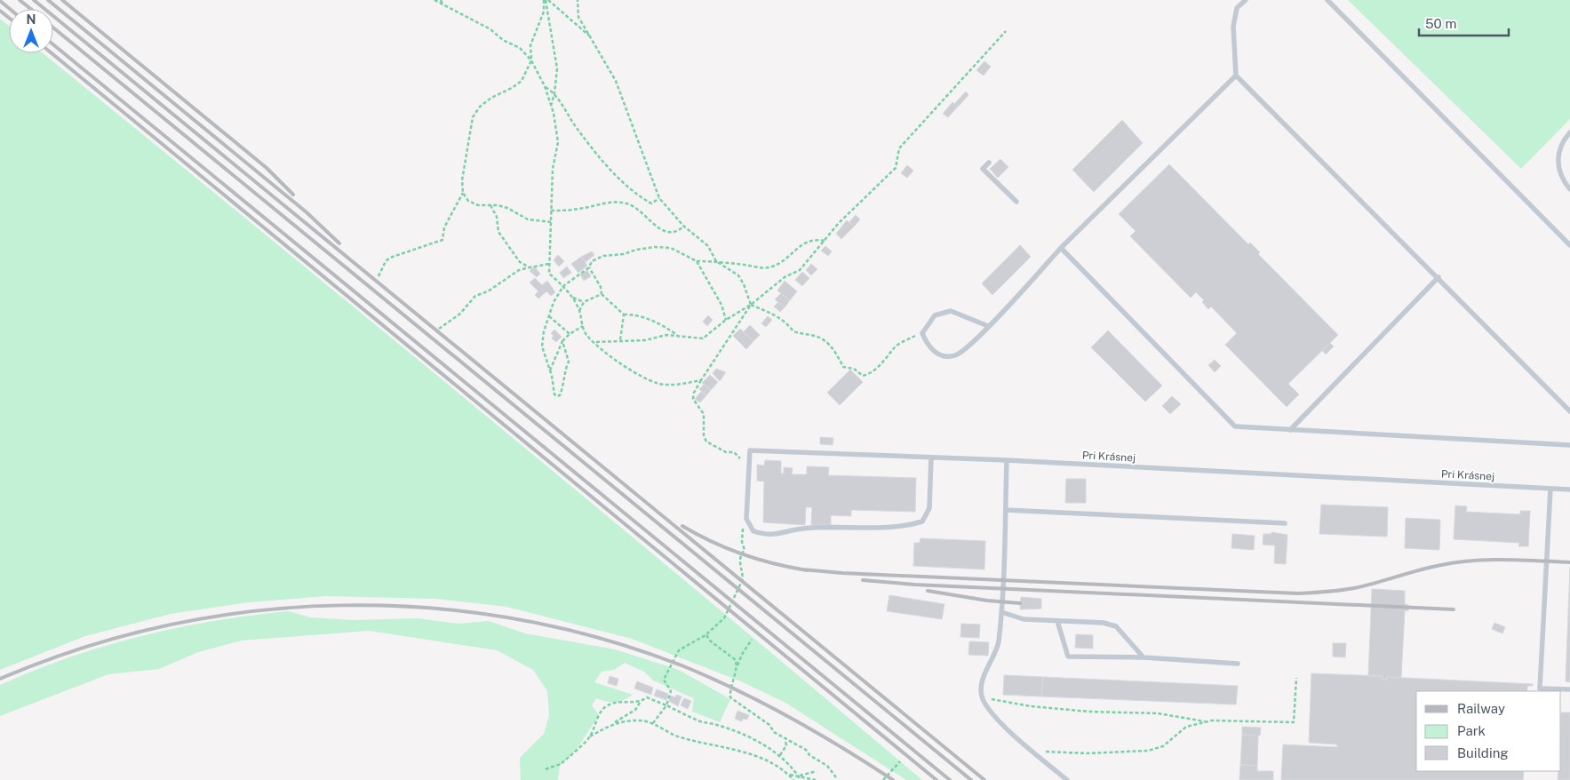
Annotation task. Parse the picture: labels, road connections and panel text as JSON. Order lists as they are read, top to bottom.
{
  "streets": {
    "lane": ["Pri Krásnej"]
  },
  "legend": ["Railway", "Park", "Building"],
  "scale_bar": "50 m",
  "north": "top"
}
